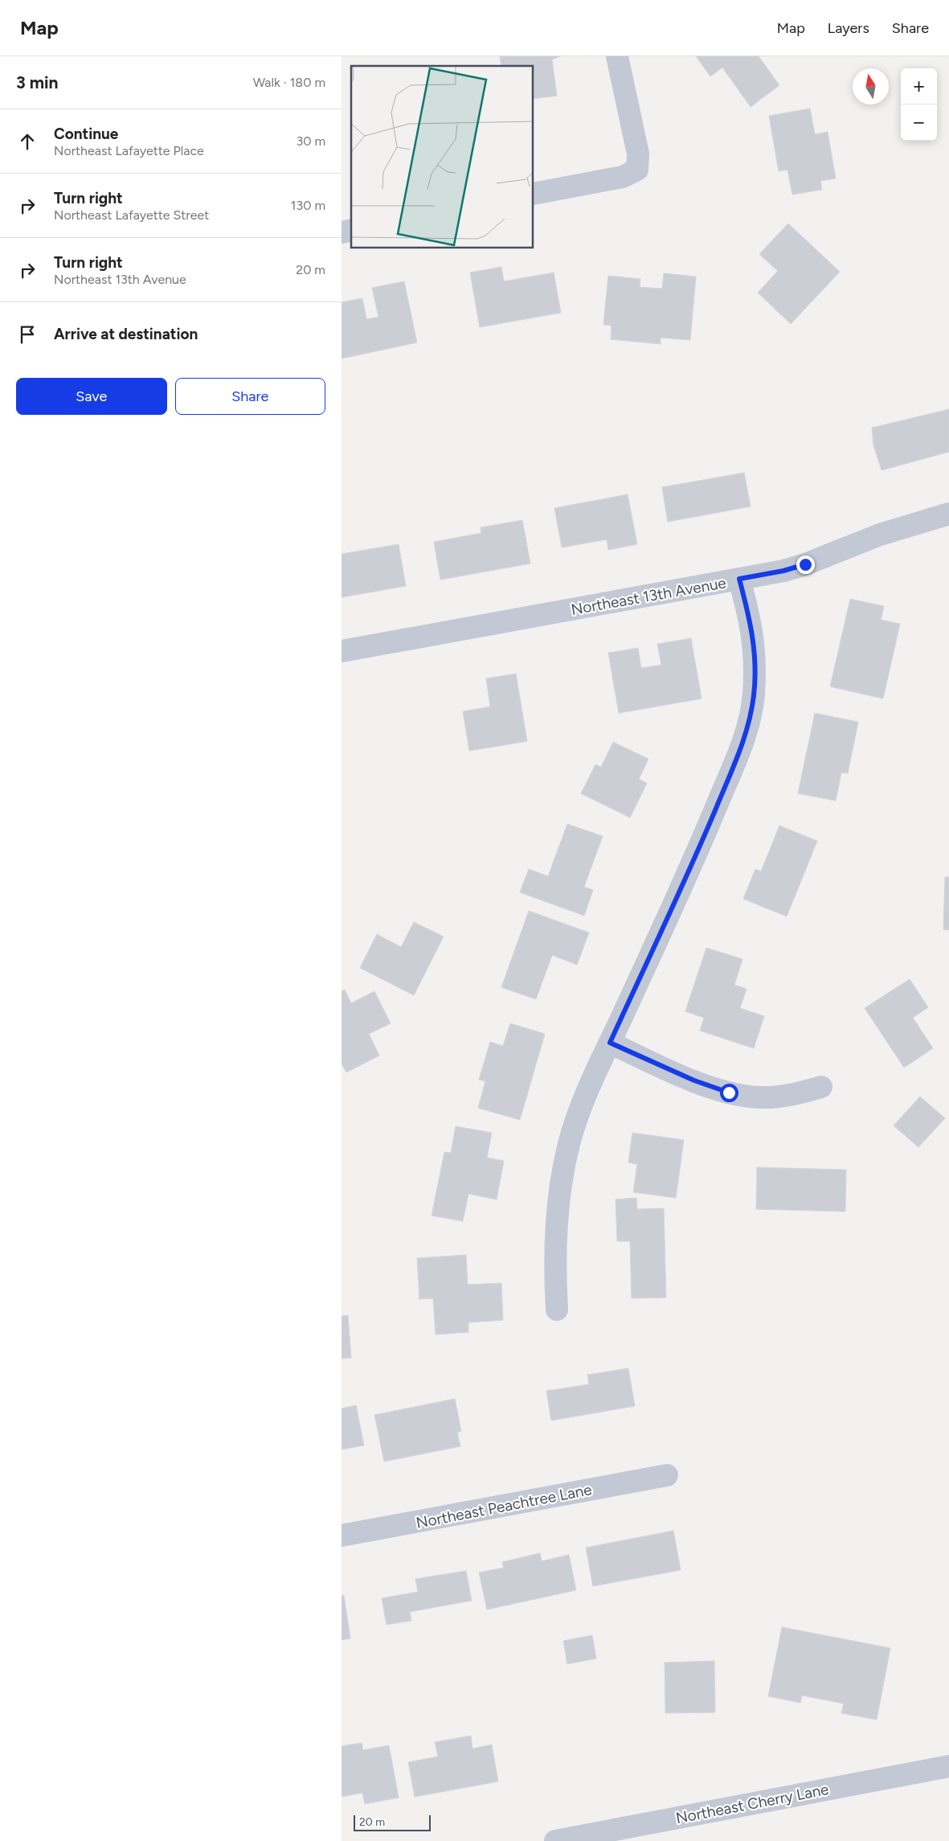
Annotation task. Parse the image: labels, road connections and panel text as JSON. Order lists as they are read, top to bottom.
{
  "streets": {
    "street": ["Northeast 13th Avenue", "Northeast Peachtree Lane", "Northeast Cherry Lane"]
  },
  "scale_bar": "20 m",
  "north": "top",
  "page": {
    "header": "Map",
    "nav": ["Map", "Layers", "Share"],
    "heading": ["3 min", "Walk · 180 m"],
    "map_buttons": ["+", "−"],
    "list": [
      ["Continue", "Northeast Lafayette Place", "30 m"],
      ["Turn right", "Northeast Lafayette Street", "130 m"],
      ["Turn right", "Northeast 13th Avenue", "20 m"],
      "Arrive at destination"
    ],
    "buttons": ["Save", "Share"],
    "scale": "20 m"
  }
}
